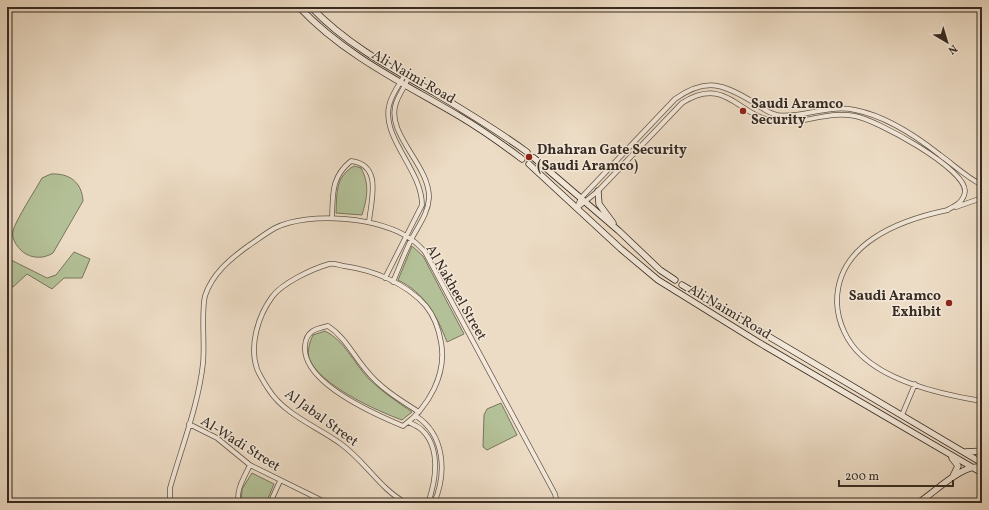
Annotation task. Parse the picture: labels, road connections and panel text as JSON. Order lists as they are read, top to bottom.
{
  "streets": {
    "main road": ["Ali Naimi Road"],
    "street": ["Al Nakheel Street", "Al Jabal Street", "Al-Wadi Street"]
  },
  "crossings": [
    ["Al Nakheel Street", "Al-Wadi Street"]
  ],
  "places": ["Saudi Aramco Security", "Dhahran Gate Security (Saudi Aramco)", "Saudi Aramco Exhibit"],
  "scale_bar": "200 m",
  "north": "bottom right"
}
